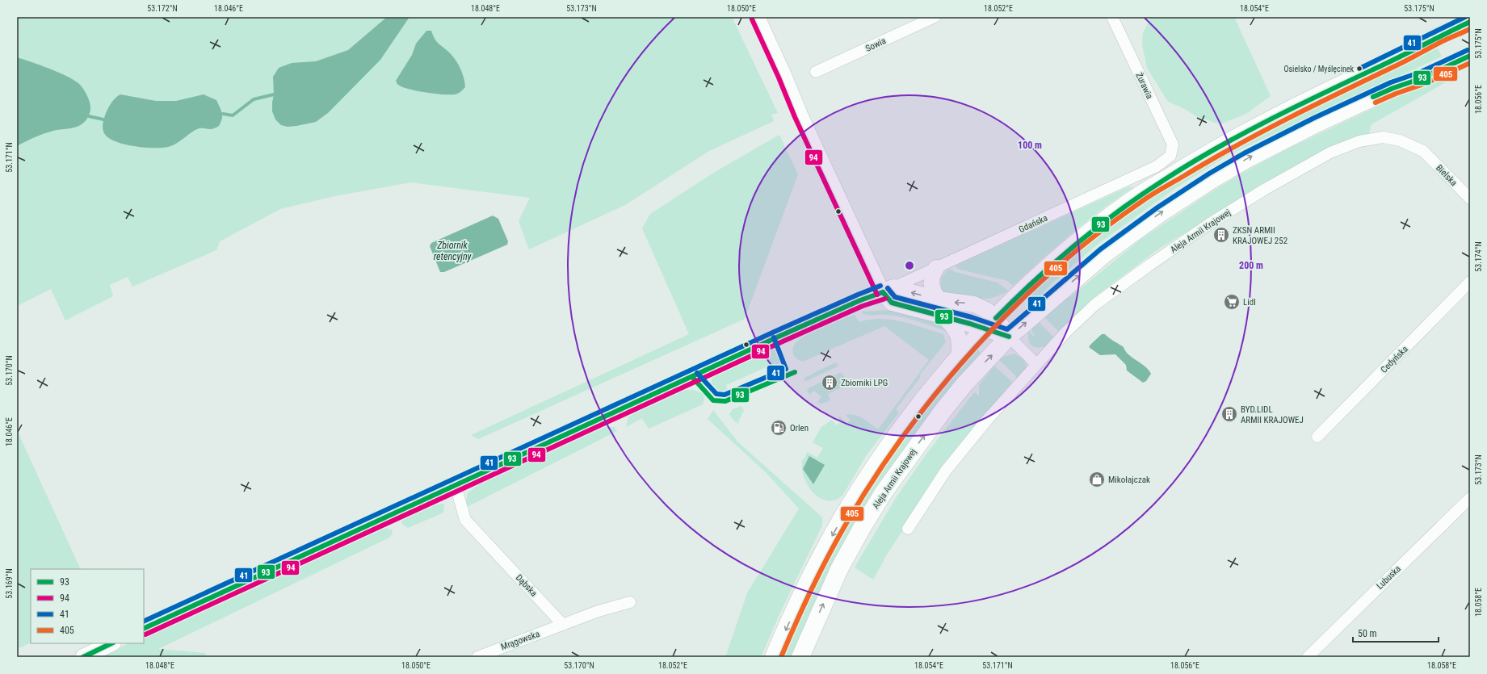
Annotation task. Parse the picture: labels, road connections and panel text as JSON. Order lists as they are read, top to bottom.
{
  "streets": {
    "main road": ["Gdańska", "Aleja Armii Krajowej"],
    "street": [
      "Sowia",
      "Żurawia",
      "Bielska",
      "Cedyńska",
      "Lubuska",
      "Dąbska",
      "Mrągowska"
    ]
  },
  "crossings": [
    ["Żurawia", "Gdańska"],
    ["Bielska", "Aleja Armii Krajowej"],
    ["Gdańska", "Dąbska"],
    ["Dąbska", "Mrągowska"]
  ],
  "water": ["Zbiornik retencyjny"],
  "places": {
    "other": ["Osielsko / Myślęcinek"],
    "building": ["ZKSN ARMII KRAJOWEJ 252", "Zbiorniki LPG", "BYD.LIDL ARMII KRAJOWEJ"],
    "supermarket": ["Lidl"],
    "fuel station": ["Orlen"],
    "shop": ["Mikołajczak"]
  },
  "lines": [
    "transit line 41",
    "transit line 94",
    "transit line 93",
    "transit line 405"
  ],
  "legend": [
    "93",
    "94",
    "41",
    "405"
  ],
  "scale_bar": "50 m",
  "coordinates": [
    "53.172°N",
    "18.046°E",
    "18.048°E",
    "53.173°N",
    "18.050°E",
    "18.052°E",
    "18.054°E",
    "53.175°N",
    "18.056°E",
    "53.171°N",
    "53.174°N",
    "53.170°N",
    "53.169°N",
    "18.058°E"
  ],
  "rings": ["100 m", "200 m"]
}
